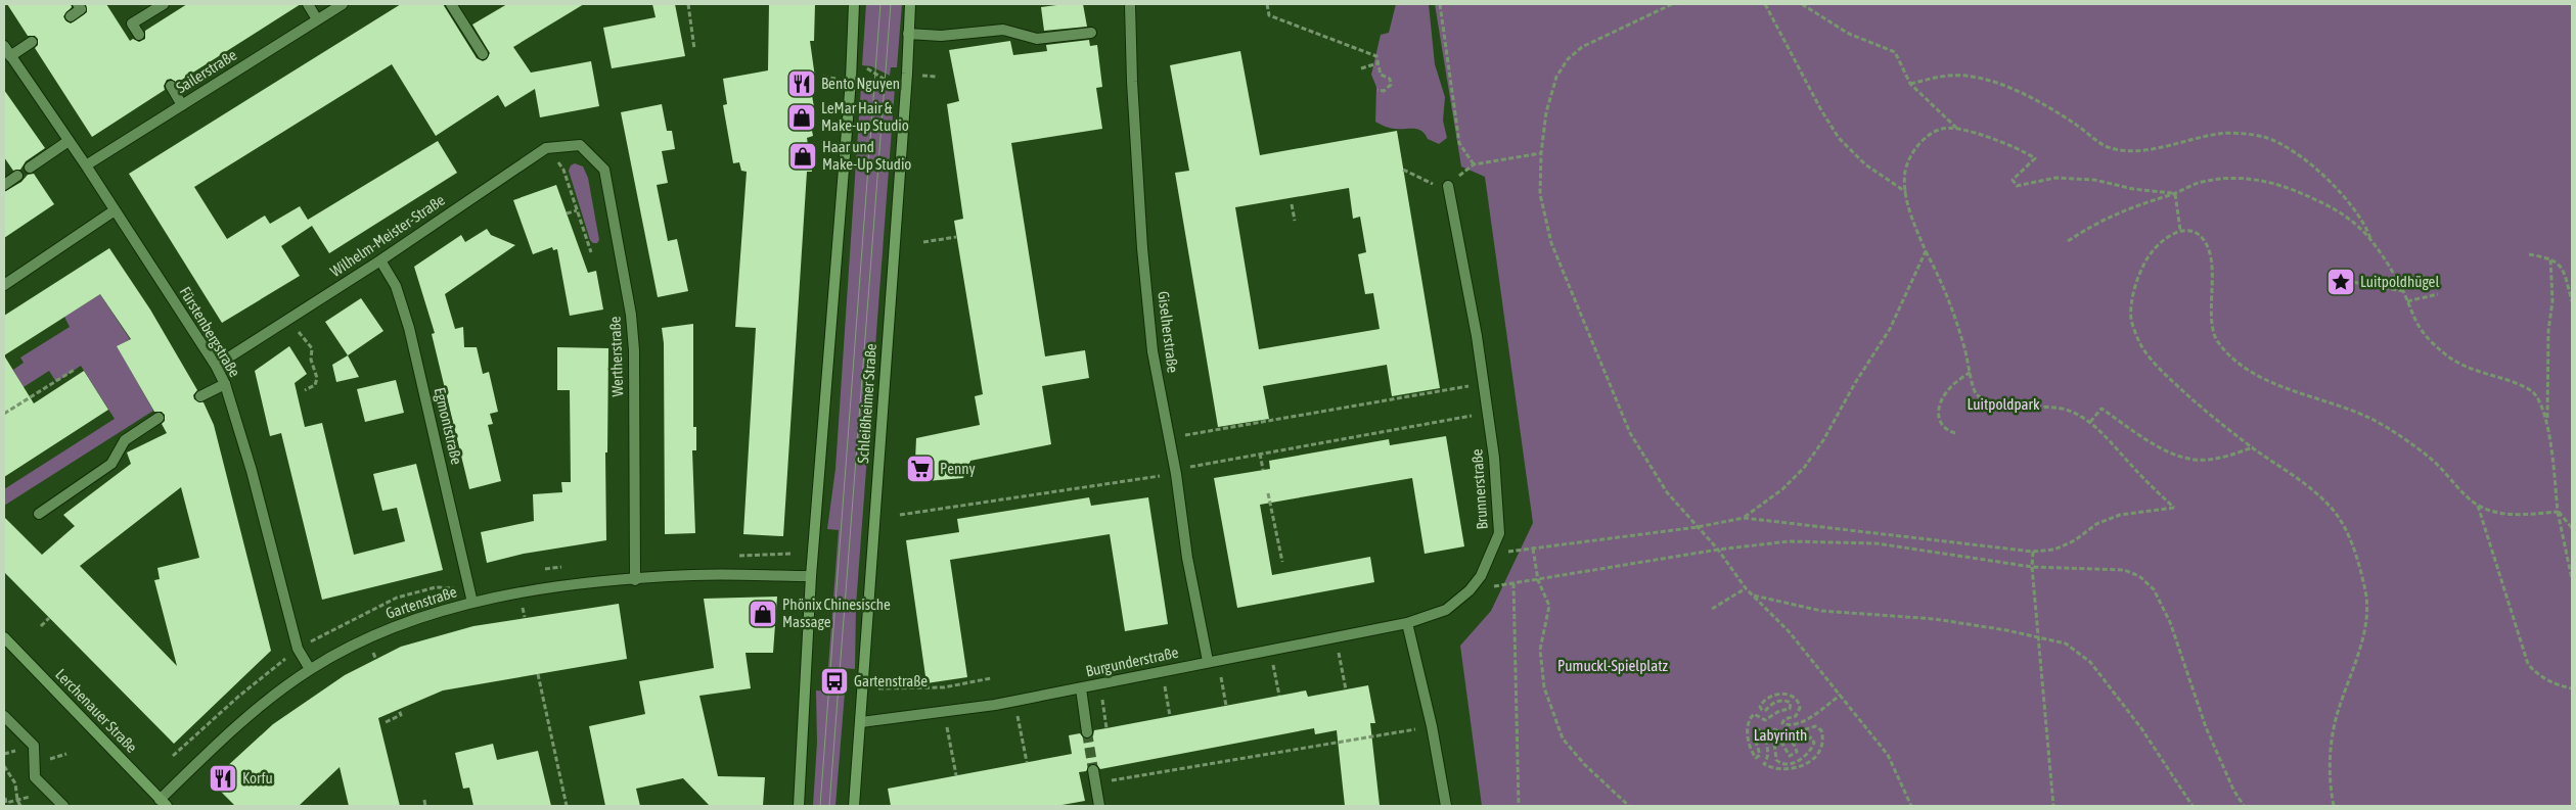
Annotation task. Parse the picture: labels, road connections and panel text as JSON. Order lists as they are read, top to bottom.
{
  "streets": {
    "main road": ["Schleißheimer Straße", "Lerchenauer Straße"],
    "street": [
      "Sailerstraße",
      "Wilhelm-Meister-Straße",
      "Fürstenbergstraße",
      "Giselherstraße",
      "Wertherstraße",
      "Egmontstraße",
      "Brunnerstraße",
      "Gartenstraße",
      "Burgunderstraße"
    ]
  },
  "crossings": [
    ["Sailerstraße", "Fürstenbergstraße"],
    ["Wilhelm-Meister-Straße", "Fürstenbergstraße"],
    ["Wilhelm-Meister-Straße", "Wertherstraße"],
    ["Wilhelm-Meister-Straße", "Egmontstraße"],
    ["Fürstenbergstraße", "Gartenstraße"],
    ["Giselherstraße", "Burgunderstraße"],
    ["Wertherstraße", "Gartenstraße"],
    ["Schleißheimer Straße", "Burgunderstraße"],
    ["Egmontstraße", "Gartenstraße"],
    ["Brunnerstraße", "Burgunderstraße"],
    ["Gartenstraße", "Lerchenauer Straße"]
  ],
  "parks": ["Luitpoldpark", "Pumuckl-Spielplatz", "Labyrinth"],
  "places": {
    "restaurant": ["Bento Nguyen", "Korfu"],
    "shop": ["LeMar Hair & Make-up Studio", "Haar und Make-Up Studio", "Phönix Chinesische Massage"],
    "place": ["Luitpoldhügel"],
    "supermarket": ["Penny"],
    "bus stop": ["Gartenstraße"]
  }
}
